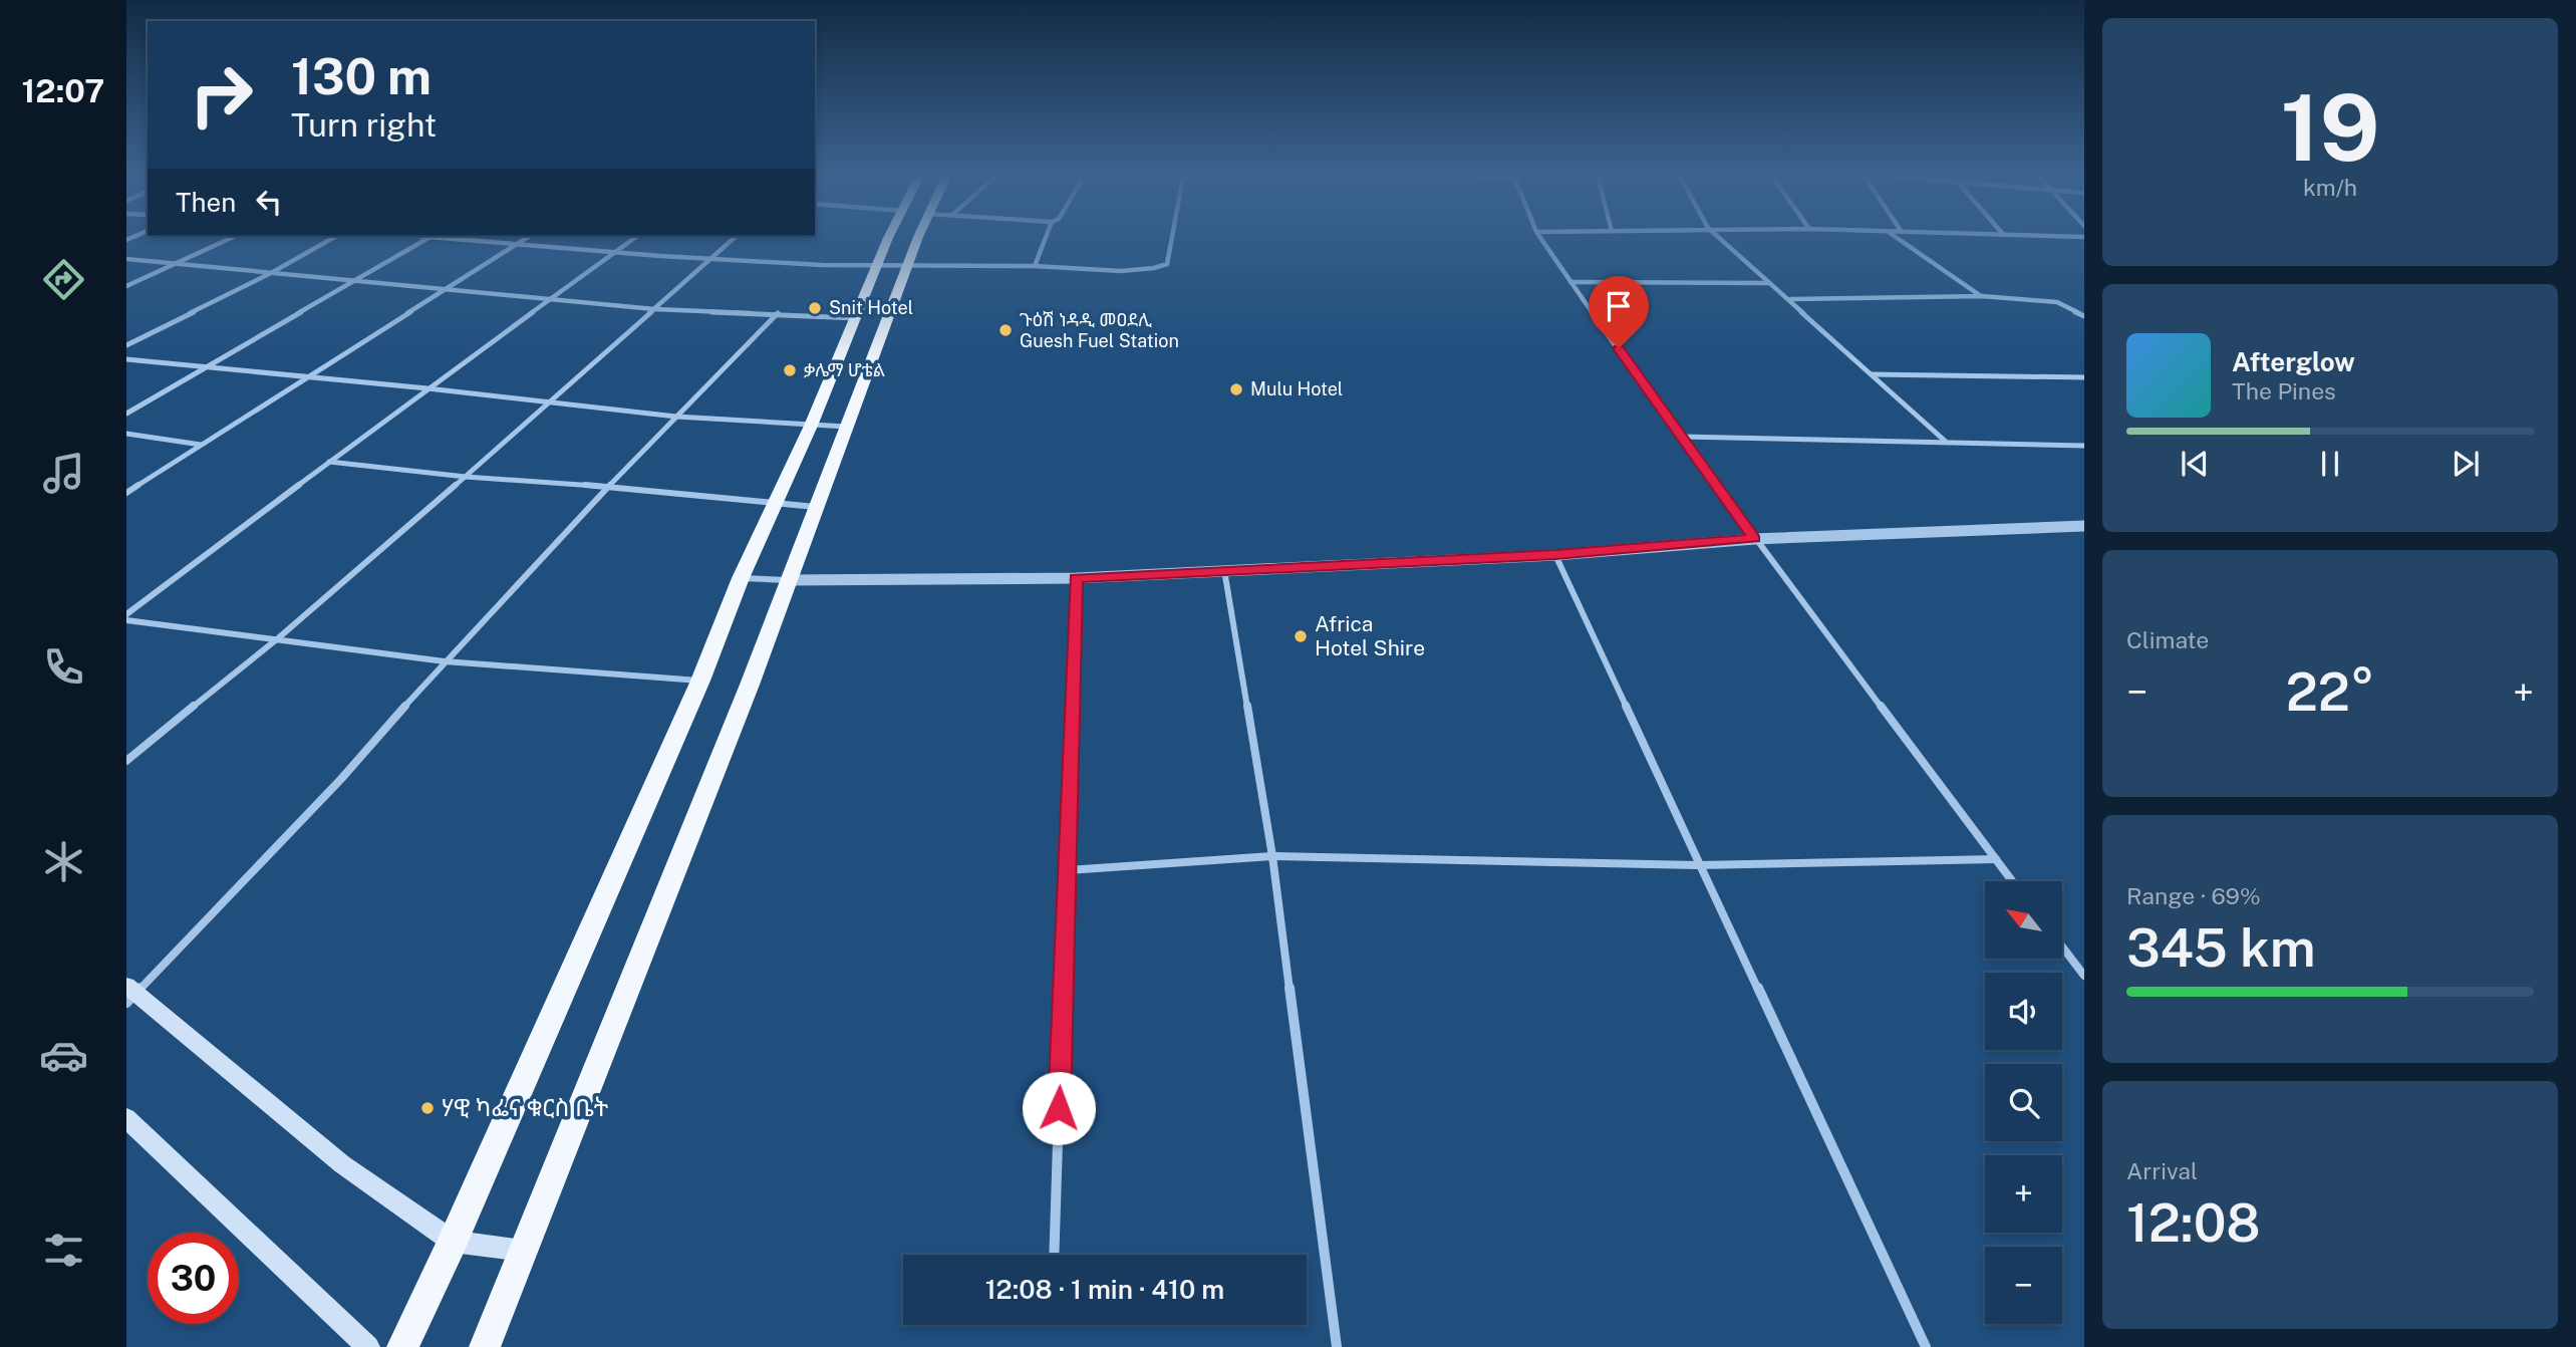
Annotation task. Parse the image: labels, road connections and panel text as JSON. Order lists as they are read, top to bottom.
{
  "places": [
    "Snit Hotel",
    "ጉዕሽ ነዳዲ መዐደሊ Guesh Fuel Station",
    "ቃሌማ ሆቴል",
    "Mulu Hotel",
    "Africa Hotel Shire",
    "ሃዊ ካፌና ቁርስ ቤት"
  ],
  "north": "top left",
  "page": {
    "tabs": "12:07",
    "tile": [
      ["19", "km/h"],
      "Climate",
      ["Range · 69%", "345 km"],
      ["Arrival", "12:08"]
    ],
    "turn": ["130 m", "Turn right"],
    "then": "Then",
    "song": ["Afterglow", "The Pines"],
    "heat": ["−", "22°", "+"],
    "map_buttons": ["+", "−"],
    "limit": "30",
    "trip": "12:08 · 1 min · 410 m"
  }
}
